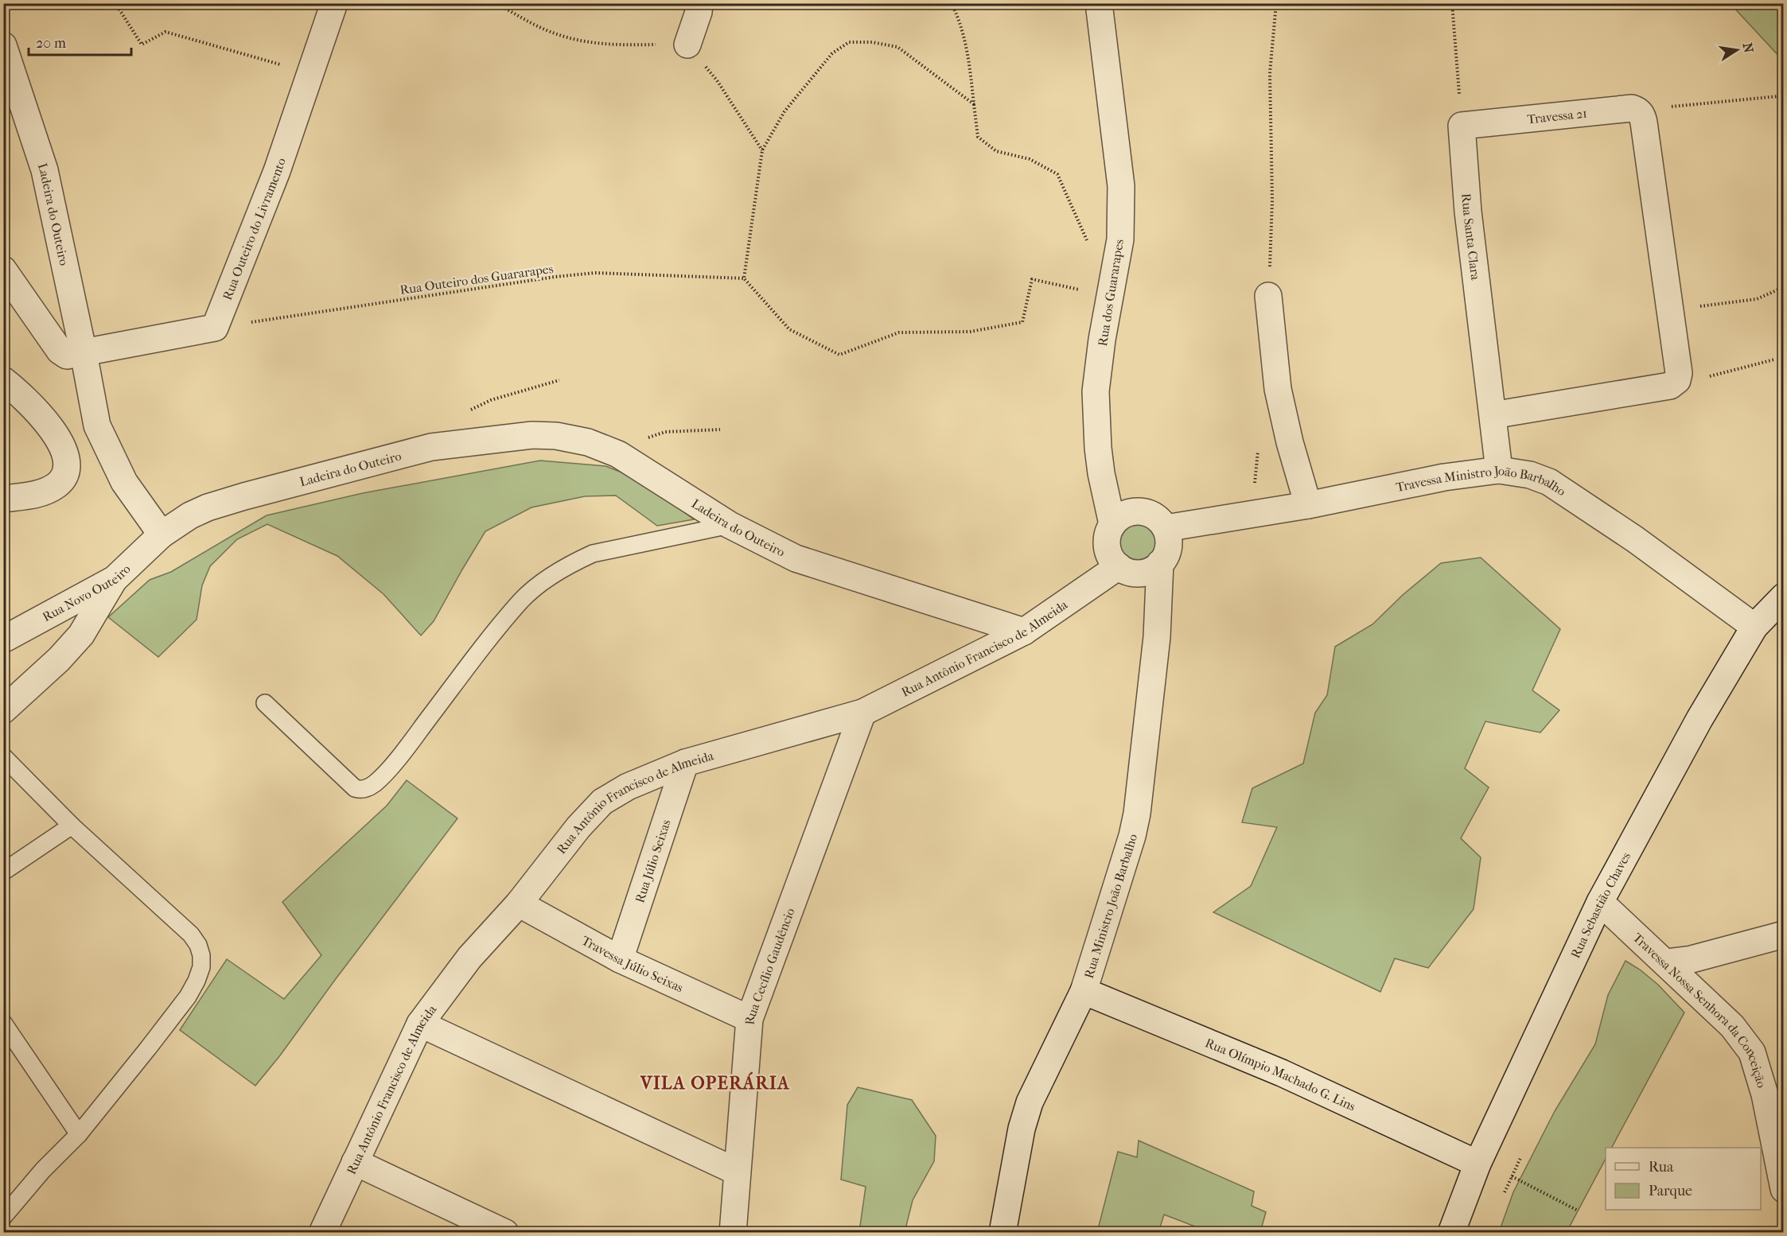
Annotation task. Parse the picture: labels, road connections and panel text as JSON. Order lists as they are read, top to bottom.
{
  "streets": {
    "street": [
      "Travessa 21",
      "Ladeira do Outeiro",
      "Rua Outeiro do Livramento",
      "Rua Santa Clara",
      "Rua dos Guararapes",
      "Travessa Ministro João Barbalho",
      "Rua Novo Outeiro",
      "Rua Antônio Francisco de Almeida",
      "Rua Júlio Seixas",
      "Rua Ministro João Barbalho",
      "Rua Sebastião Chaves",
      "Travessa Júlio Seixas",
      "Rua Cecílio Gaudêncio",
      "Travessa Nossa Senhora da Conceição",
      "Rua Olímpio Machado G. Lins"
    ],
    "path": ["Rua Outeiro dos Guararapes"]
  },
  "crossings": [
    ["Travessa 21", "Rua Santa Clara"],
    ["Ladeira do Outeiro", "Rua Novo Outeiro"],
    ["Ladeira do Outeiro", "Rua Antônio Francisco de Almeida"],
    ["Rua Outeiro do Livramento", "Rua Outeiro dos Guararapes"],
    ["Rua Santa Clara", "Travessa Ministro João Barbalho"],
    ["Rua dos Guararapes", "Travessa Ministro João Barbalho"],
    ["Rua dos Guararapes", "Rua Antônio Francisco de Almeida"],
    ["Rua dos Guararapes", "Rua Ministro João Barbalho"],
    ["Travessa Ministro João Barbalho", "Rua Antônio Francisco de Almeida"],
    ["Travessa Ministro João Barbalho", "Rua Ministro João Barbalho"],
    ["Travessa Ministro João Barbalho", "Rua Sebastião Chaves"],
    ["Rua Antônio Francisco de Almeida", "Rua Júlio Seixas"],
    ["Rua Antônio Francisco de Almeida", "Rua Ministro João Barbalho"],
    ["Rua Antônio Francisco de Almeida", "Travessa Júlio Seixas"],
    ["Rua Antônio Francisco de Almeida", "Rua Cecílio Gaudêncio"],
    ["Rua Júlio Seixas", "Travessa Júlio Seixas"],
    ["Rua Ministro João Barbalho", "Rua Olímpio Machado G. Lins"],
    ["Rua Sebastião Chaves", "Travessa Nossa Senhora da Conceição"],
    ["Rua Sebastião Chaves", "Rua Olímpio Machado G. Lins"],
    ["Travessa Júlio Seixas", "Rua Cecílio Gaudêncio"]
  ],
  "districts": ["VILA OPERÁRIA"],
  "legend": ["Rua", "Parque"],
  "scale_bar": "20 m",
  "north": "right"
}
